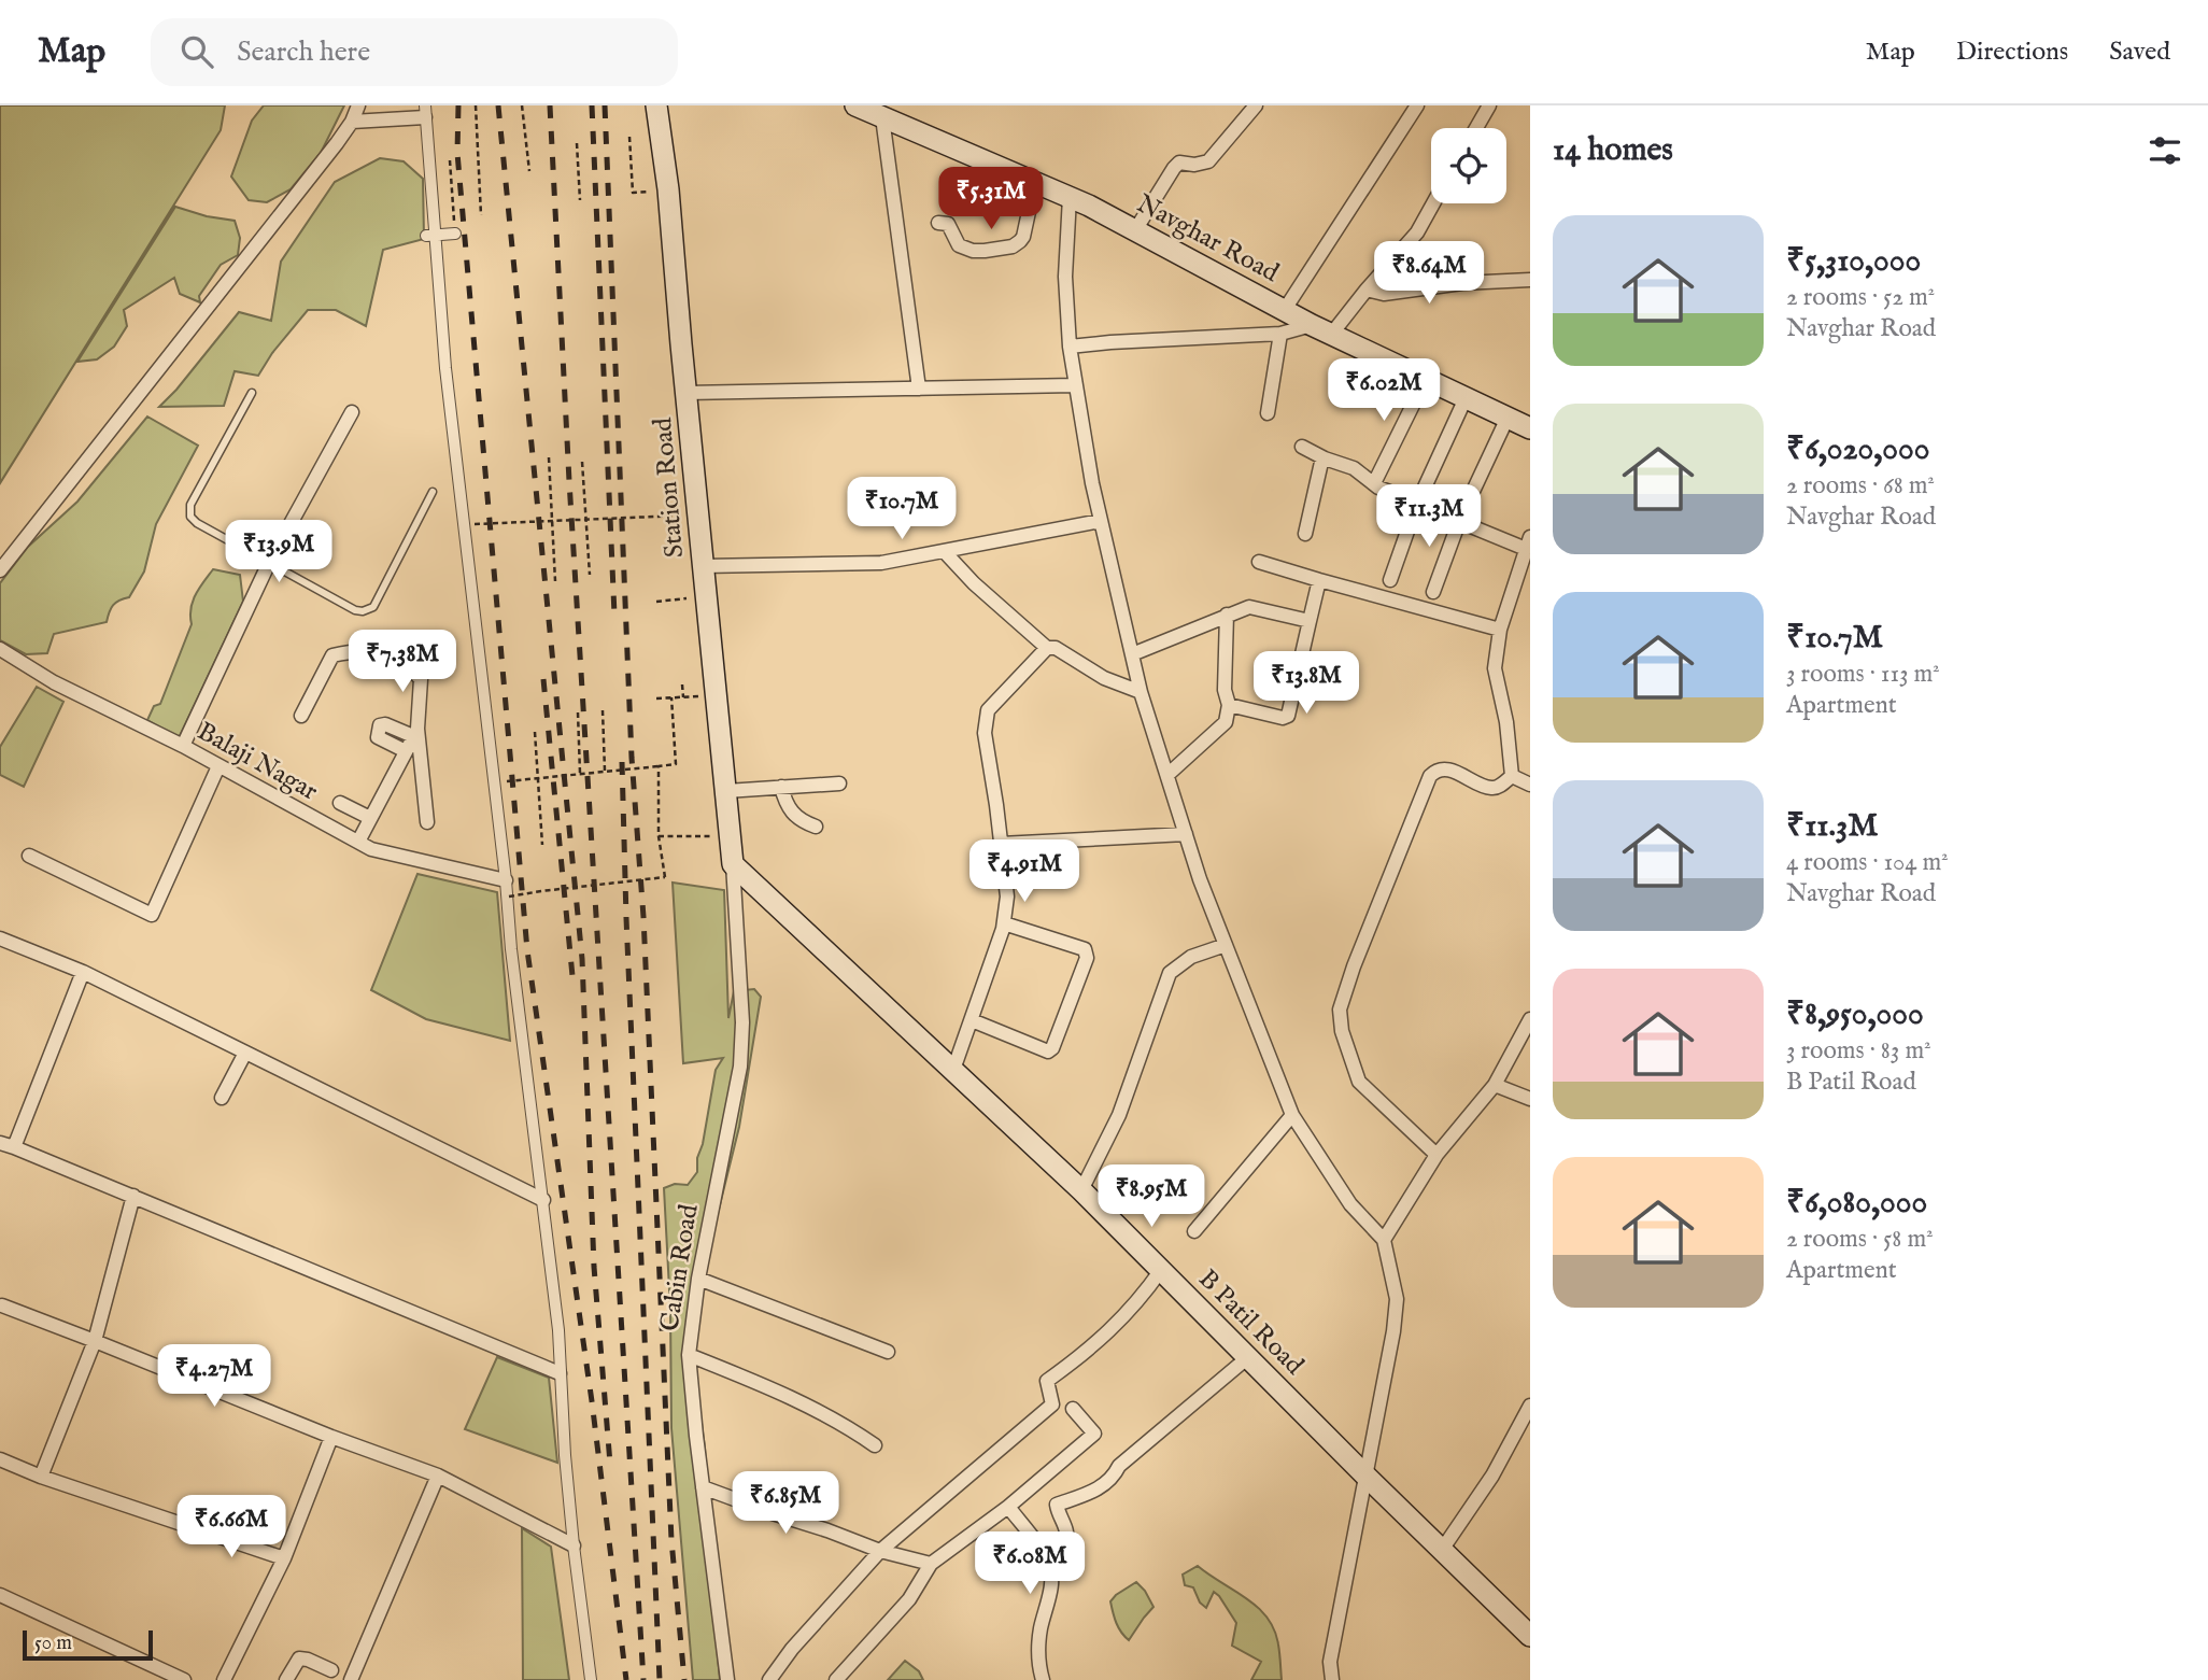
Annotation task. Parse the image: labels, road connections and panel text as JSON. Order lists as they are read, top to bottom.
{
  "streets": {
    "main road": ["Navghar Road", "Station Road", "B Patil Road"],
    "street": ["Balaji Nagar", "Cabin Road"]
  },
  "crossings": [
    ["Station Road", "Cabin Road"],
    ["Station Road", "B Patil Road"],
    ["Cabin Road", "B Patil Road"]
  ],
  "scale_bar": "50 m",
  "page": {
    "header": "Map",
    "search": "Search here",
    "nav": ["Map", "Directions", "Saved"],
    "heading": "14 homes",
    "price": [
      "₹5.31M",
      "₹8.64M",
      "₹6.02M",
      "₹10.7M",
      "₹11.3M",
      "₹13.9M",
      "₹7.38M",
      "₹13.8M",
      "₹4.91M",
      "₹8.95M",
      "₹4.27M",
      "₹6.85M",
      "₹6.66M",
      "₹6.08M"
    ],
    "list": [
      {
        "name": "₹5,310,000",
        "note": "2 rooms · 52 m² · Navghar Road"
      },
      {
        "name": "₹6,020,000",
        "note": "2 rooms · 68 m² · Navghar Road"
      },
      {
        "name": "₹10.7M",
        "note": "3 rooms · 113 m² · Apartment"
      },
      {
        "name": "₹11.3M",
        "note": "4 rooms · 104 m² · Navghar Road"
      },
      {
        "name": "₹8,950,000",
        "note": "3 rooms · 83 m² · B Patil Road"
      },
      {
        "name": "₹6,080,000",
        "note": "2 rooms · 58 m² · Apartment"
      }
    ],
    "scale": "50 m"
  }
}
